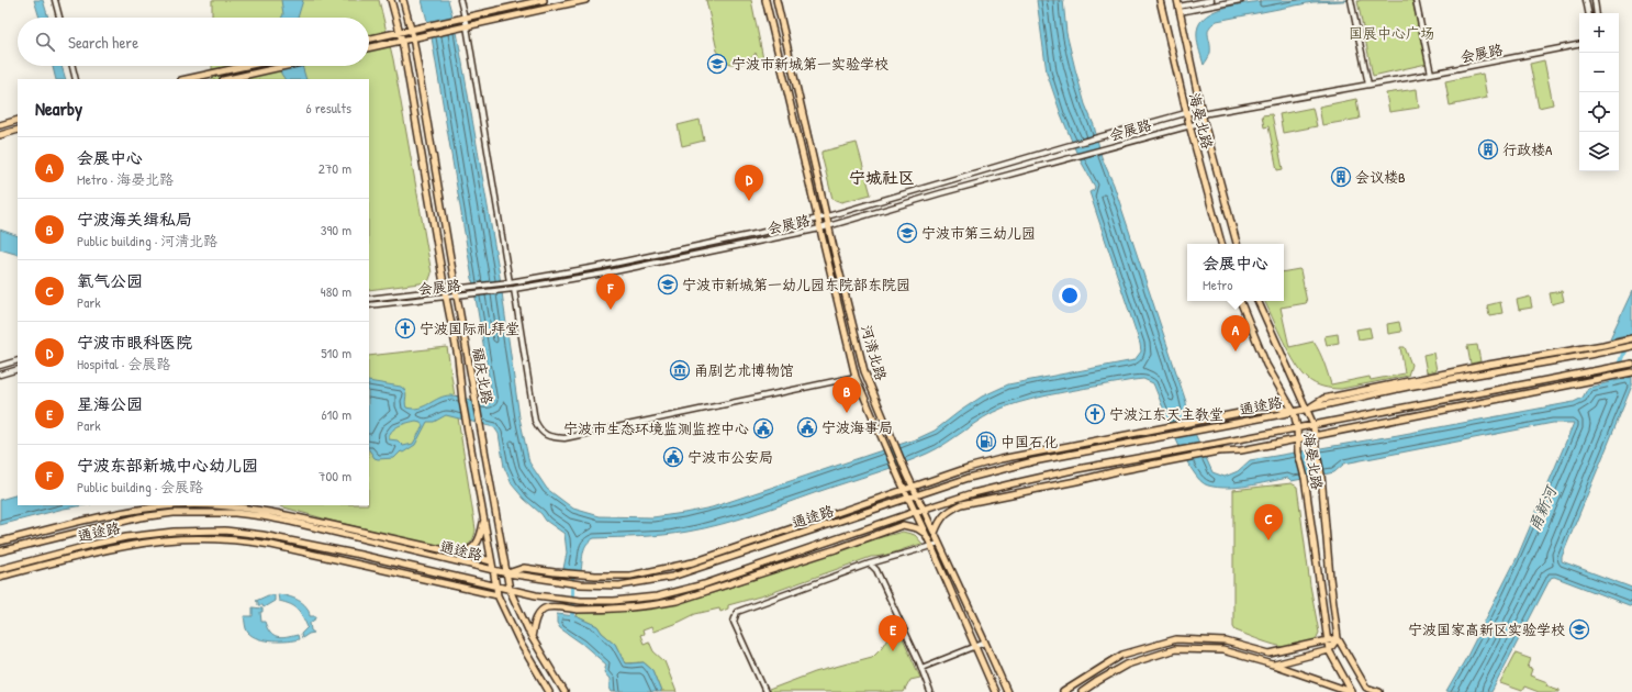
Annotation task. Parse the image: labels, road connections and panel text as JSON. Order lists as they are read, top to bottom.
{
  "streets": {
    "main road": [
      "海晏北路",
      "河清北路",
      "福庆北路",
      "通途路"
    ],
    "street": ["会展路"]
  },
  "crossings": [
    ["会展路", "海晏北路"],
    ["会展路", "河清北路"],
    ["会展路", "福庆北路"],
    ["海晏北路", "通途路"],
    ["河清北路", "通途路"],
    ["福庆北路", "通途路"]
  ],
  "districts": ["宁城社区"],
  "water": ["甬新河"],
  "parks": ["国展中心广场"],
  "places": {
    "school or university": [
      "宁波市新城第一实验学校",
      "宁波市第三幼儿园",
      "宁波市新城第一幼儿园东院部东院园",
      "宁波国家高新区实验学校"
    ],
    "building": ["行政楼A", "会议楼B"],
    "church": ["宁波国际礼拜堂", "宁波江东天主教堂"],
    "museum": ["甬剧艺术博物馆"],
    "public building": ["宁波海事局", "宁波市生态环境监测监控中心", "宁波市公安局"],
    "fuel station": ["中国石化"]
  },
  "page": {
    "map_buttons": ["+", "−"],
    "search": "Search here",
    "heading": ["Nearby", "6 results"],
    "list": [
      {
        "mark": "A",
        "name": "会展中心",
        "note": "Metro · 海晏北路",
        "value": "270 m"
      },
      {
        "mark": "B",
        "name": "宁波海关缉私局",
        "note": "Public building · 河清北路",
        "value": "390 m"
      },
      {
        "mark": "C",
        "name": "氧气公园",
        "note": "Park",
        "value": "480 m"
      },
      {
        "mark": "D",
        "name": "宁波市眼科医院",
        "note": "Hospital · 会展路",
        "value": "510 m"
      },
      {
        "mark": "E",
        "name": "星海公园",
        "note": "Park",
        "value": "610 m"
      },
      {
        "mark": "F",
        "name": "宁波东部新城中心幼儿园",
        "note": "Public building · 会展路",
        "value": "700 m"
      }
    ],
    "pins": [
      "D",
      "F",
      "A",
      "B",
      "C",
      "E"
    ],
    "popup": ["会展中心", "Metro"]
  }
}
